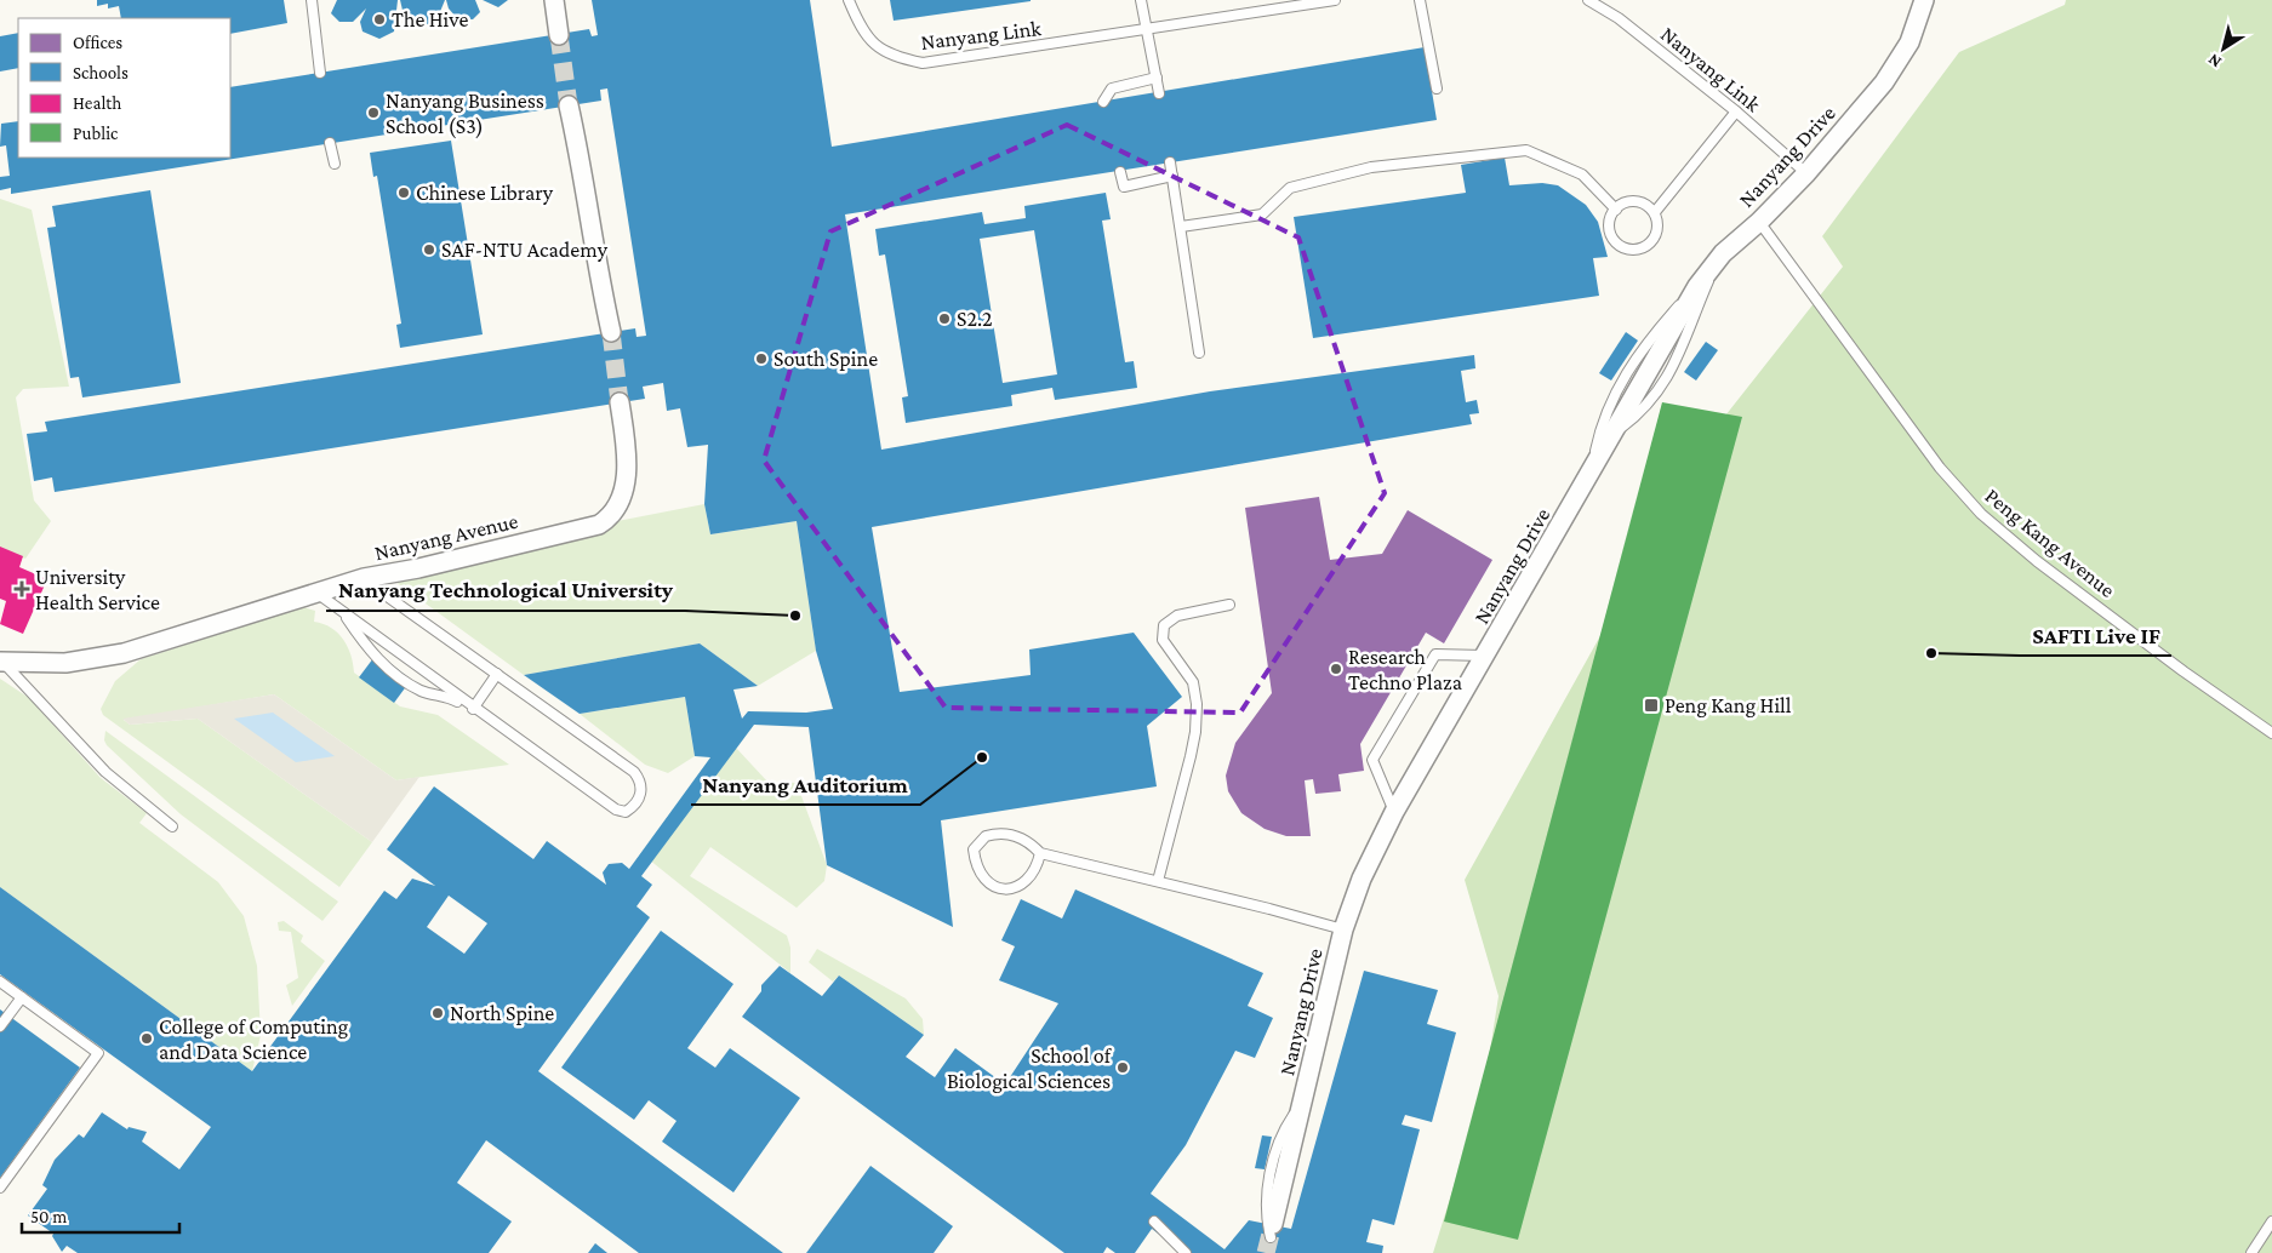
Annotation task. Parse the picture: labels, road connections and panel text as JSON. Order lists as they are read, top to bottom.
{
  "streets": {
    "street": ["Nanyang Drive", "Nanyang Avenue"],
    "lane": ["Nanyang Link", "Peng Kang Avenue"]
  },
  "crossings": [
    ["Nanyang Link", "Nanyang Drive"],
    ["Nanyang Drive", "Peng Kang Avenue"]
  ],
  "places": {
    "other": [
      "The Hive",
      "Nanyang Business School (S3)",
      "Chinese Library",
      "SAF-NTU Academy",
      "S2.2",
      "South Spine",
      "Nanyang Technological University",
      "SAFTI Live IF",
      "Research Techno Plaza",
      "Nanyang Auditorium",
      "North Spine",
      "College of Computing and Data Science",
      "School of Biological Sciences"
    ],
    "health": ["University Health Service"],
    "transit": ["Peng Kang Hill"]
  },
  "legend": [
    "Offices",
    "Schools",
    "Health",
    "Public"
  ],
  "scale_bar": "50 m",
  "north": "bottom left"
}
